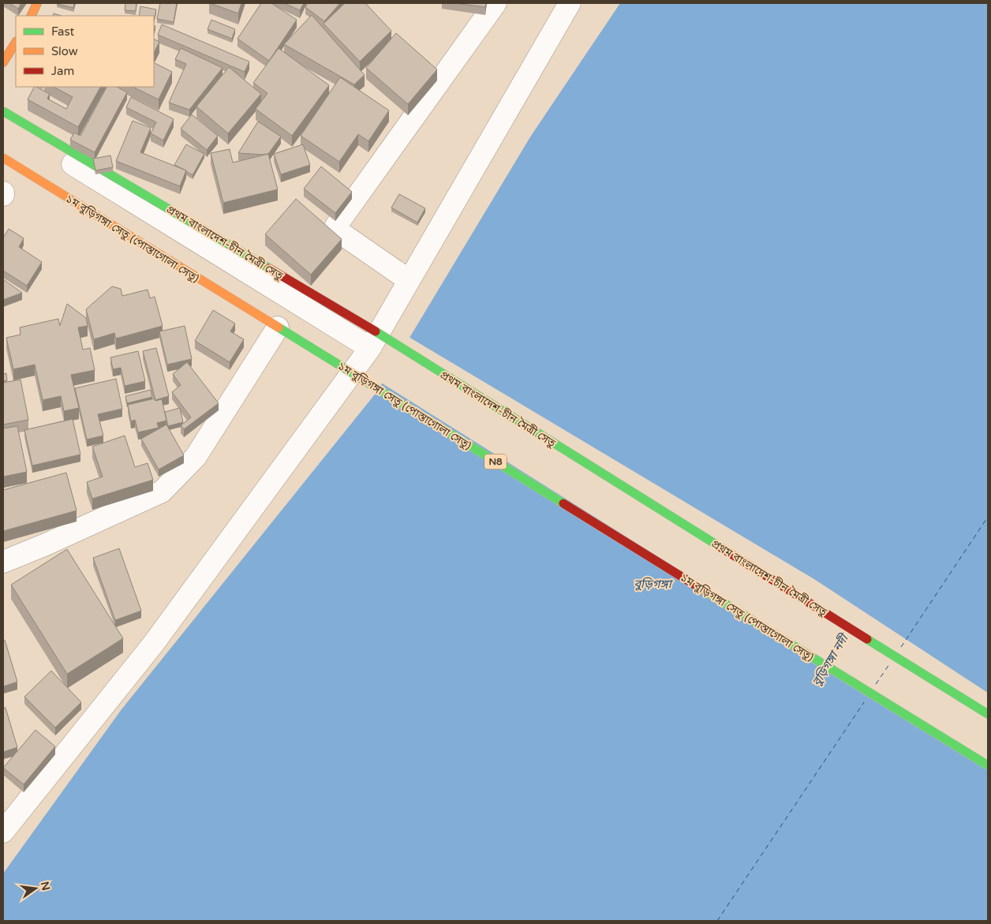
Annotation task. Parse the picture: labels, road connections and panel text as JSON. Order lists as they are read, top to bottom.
{
  "streets": {
    "main road": ["১ম বুড়িগঙ্গা সেতু (পোস্তাগোলা সেতু)", "প্রথম বাংলাদেশ-চীন মৈত্রী সেতু", "N8"]
  },
  "water": ["বুড়িগঙ্গা", "বুড়িগঙ্গা নদী"],
  "legend": ["Fast", "Slow", "Jam"],
  "north": "right"
}
